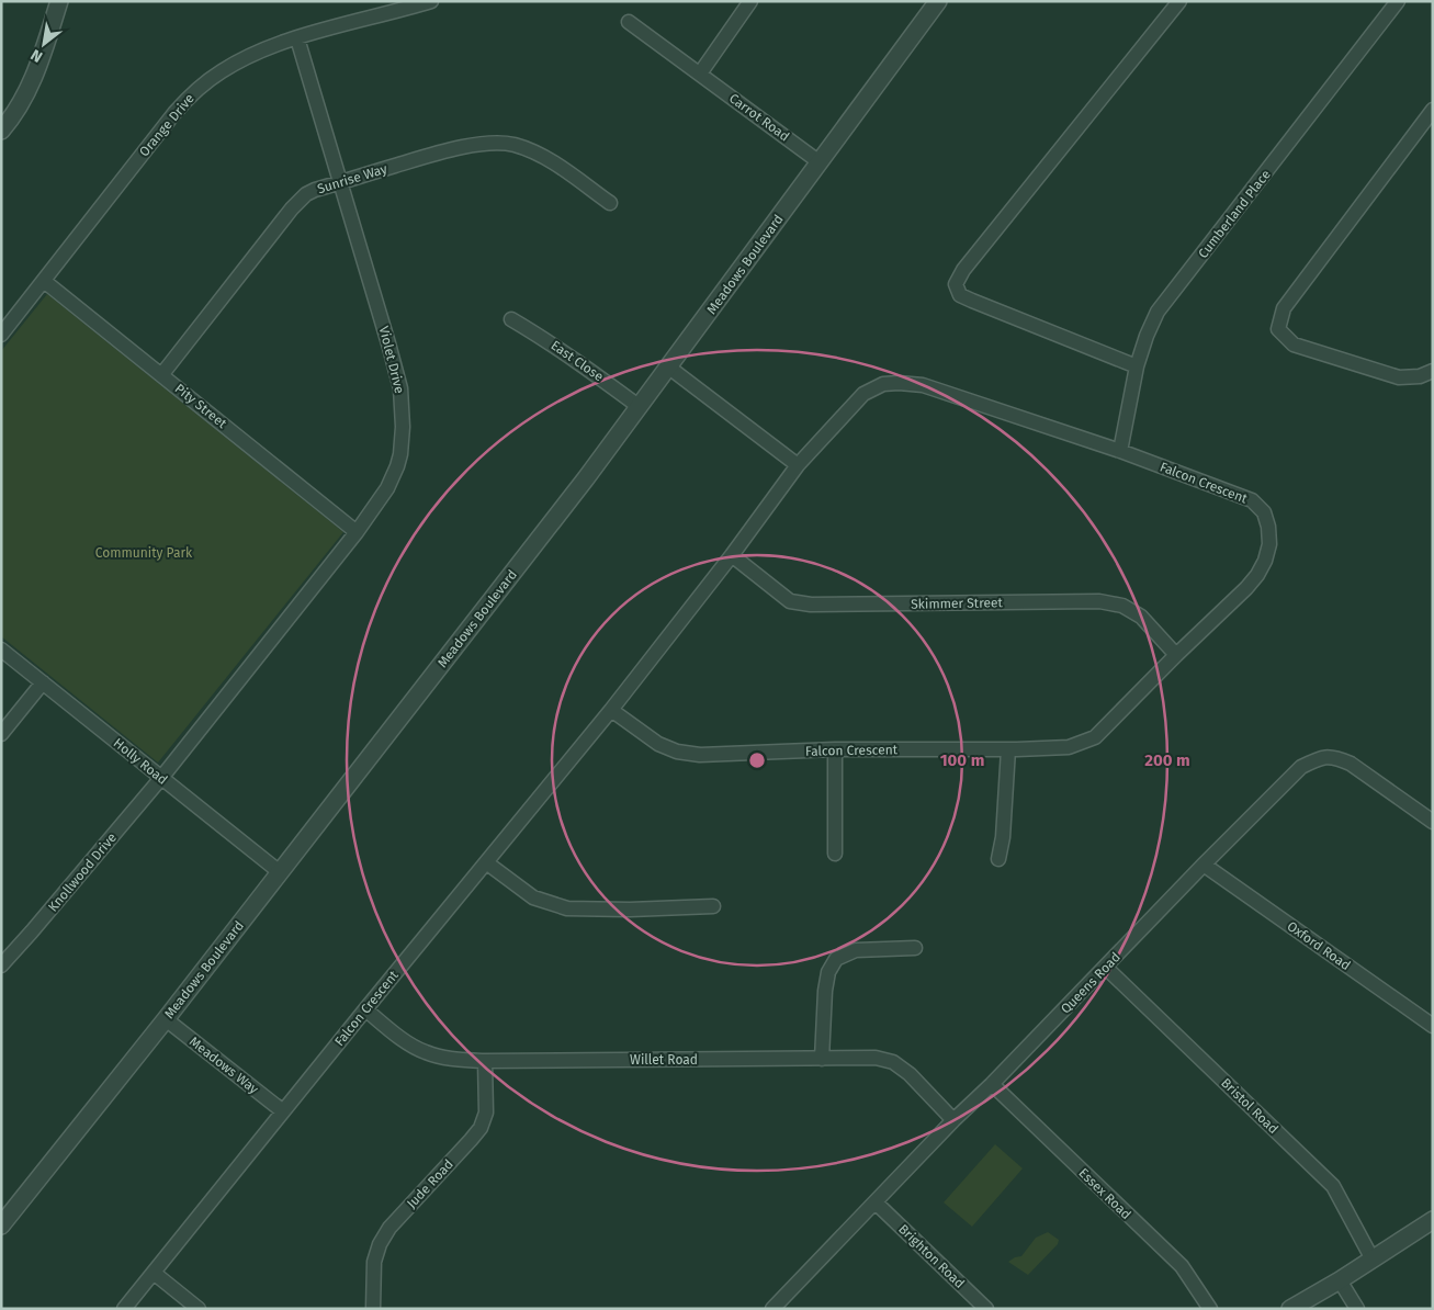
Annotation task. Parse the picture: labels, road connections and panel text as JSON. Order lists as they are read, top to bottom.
{
  "streets": {
    "street": [
      "Carrot Road",
      "Orange Drive",
      "Sunrise Way",
      "Cumberland Place",
      "Meadows Boulevard",
      "Violet Drive",
      "East Close",
      "Pity Street",
      "Falcon Crescent",
      "Skimmer Street",
      "Holly Road",
      "Knollwood Drive",
      "Oxford Road",
      "Queens Road",
      "Willet Road",
      "Meadows Way",
      "Bristol Road",
      "Jude Road",
      "Essex Road",
      "Brighton Road"
    ]
  },
  "crossings": [
    ["Carrot Road", "Meadows Boulevard"],
    ["Orange Drive", "Violet Drive"],
    ["Orange Drive", "Pity Street"],
    ["Sunrise Way", "Violet Drive"],
    ["Sunrise Way", "Pity Street"],
    ["Cumberland Place", "Falcon Crescent"],
    ["Meadows Boulevard", "East Close"],
    ["Meadows Boulevard", "Holly Road"],
    ["Meadows Boulevard", "Meadows Way"],
    ["Violet Drive", "Pity Street"],
    ["Violet Drive", "Holly Road"],
    ["Violet Drive", "Knollwood Drive"],
    ["Falcon Crescent", "Skimmer Street"],
    ["Falcon Crescent", "Willet Road"],
    ["Falcon Crescent", "Meadows Way"],
    ["Holly Road", "Knollwood Drive"],
    ["Oxford Road", "Queens Road"],
    ["Queens Road", "Willet Road"],
    ["Queens Road", "Bristol Road"],
    ["Queens Road", "Essex Road"],
    ["Queens Road", "Brighton Road"],
    ["Willet Road", "Jude Road"]
  ],
  "parks": ["Community Park"],
  "north": "bottom left",
  "rings": ["100 m", "200 m"]
}
